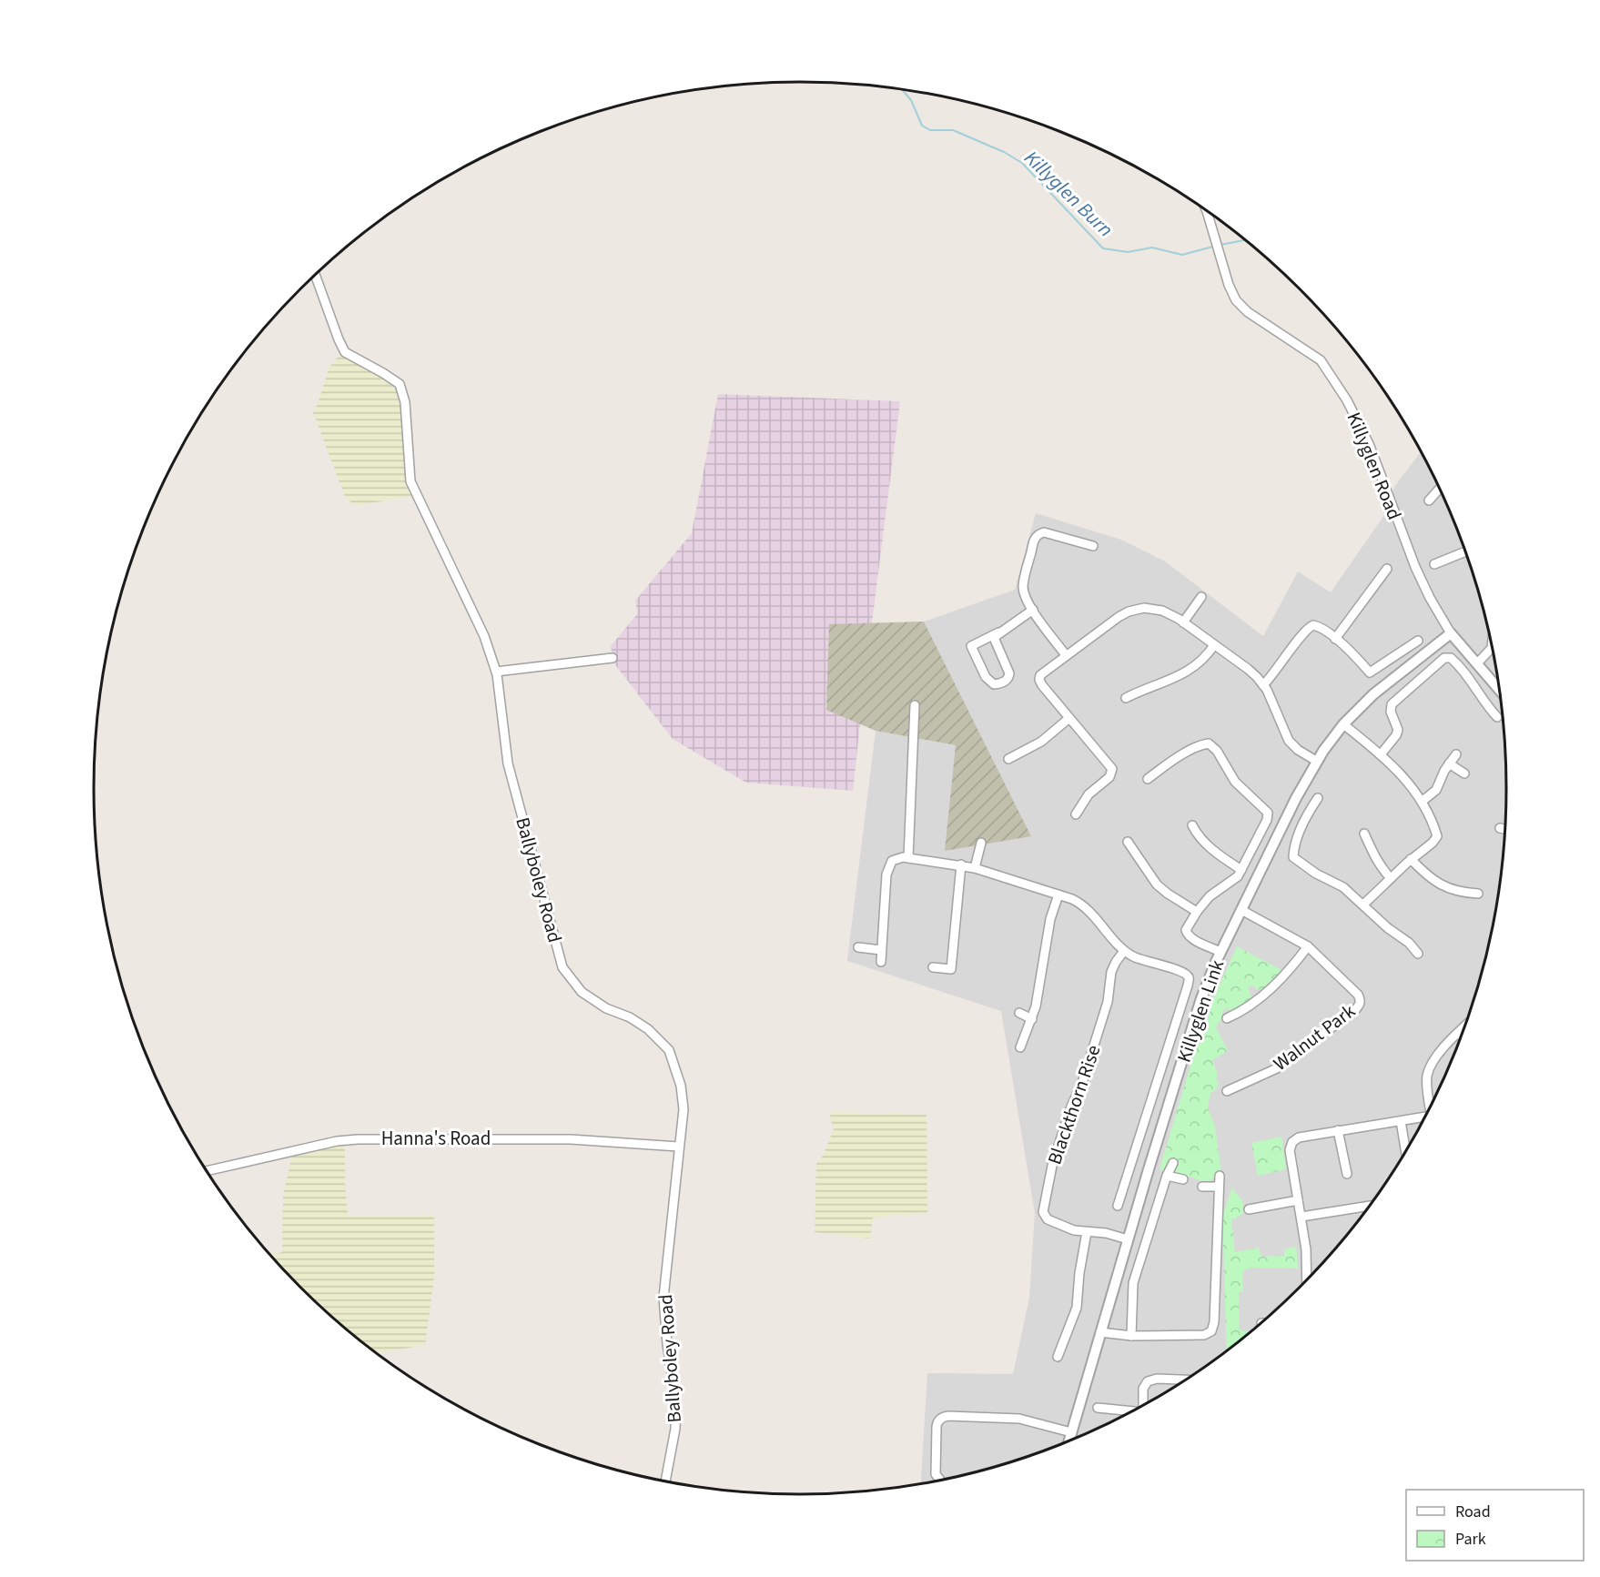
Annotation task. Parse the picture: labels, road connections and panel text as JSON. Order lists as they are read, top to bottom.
{
  "streets": {
    "street": [
      "Killyglen Road",
      "Ballyboley Road",
      "Killyglen Link",
      "Walnut Park",
      "Blackthorn Rise",
      "Hanna's Road"
    ]
  },
  "crossings": [
    ["Killyglen Road", "Killyglen Link"],
    ["Ballyboley Road", "Hanna's Road"],
    ["Killyglen Link", "Walnut Park"],
    ["Killyglen Link", "Blackthorn Rise"]
  ],
  "water": ["Killyglen Burn"],
  "legend": ["Road", "Park"]
}
